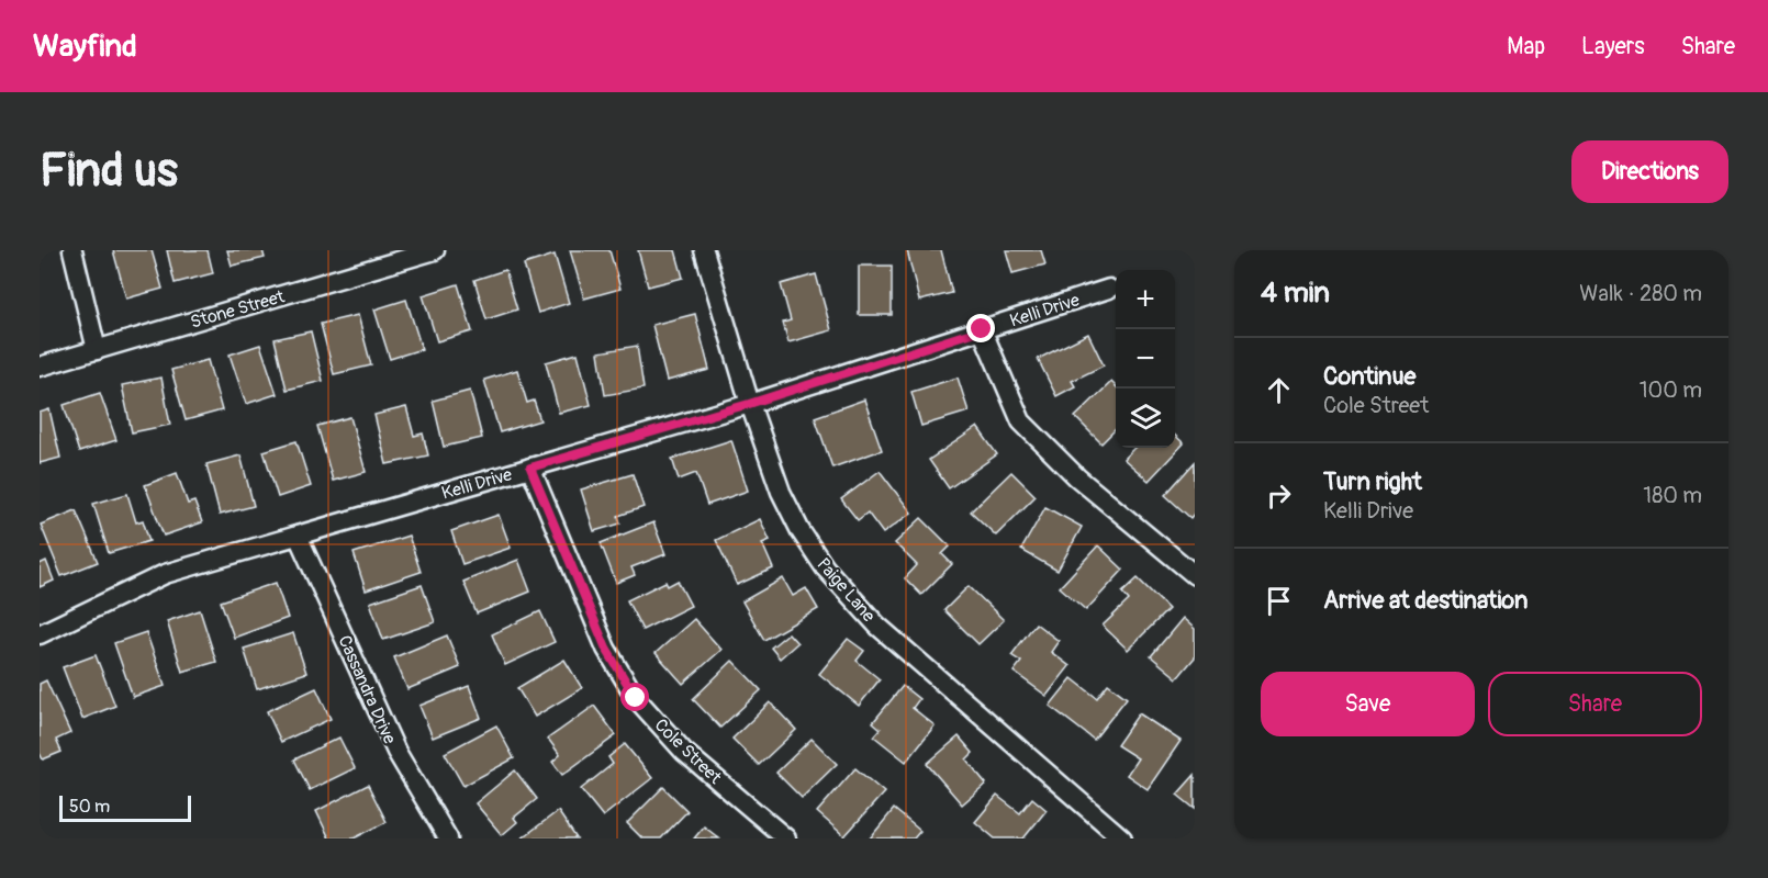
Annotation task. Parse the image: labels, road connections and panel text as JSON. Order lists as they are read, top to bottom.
{
  "streets": {
    "street": [
      "Stone Street",
      "Kelli Drive",
      "Paige Lane",
      "Cassandra Drive",
      "Cole Street"
    ]
  },
  "crossings": [
    ["Kelli Drive", "Paige Lane"],
    ["Kelli Drive", "Cassandra Drive"],
    ["Kelli Drive", "Cole Street"]
  ],
  "scale_bar": "50 m",
  "page": {
    "header": "Wayfind",
    "nav": ["Map", "Layers", "Share"],
    "buttons": [
      "Directions",
      ["Save", "Share"]
    ],
    "title": "Find us",
    "heading": ["4 min", "Walk · 280 m"],
    "map_buttons": ["+", "−"],
    "list": [
      ["Continue", "Cole Street", "100 m"],
      ["Turn right", "Kelli Drive", "180 m"],
      "Arrive at destination"
    ],
    "scale": "50 m"
  }
}
